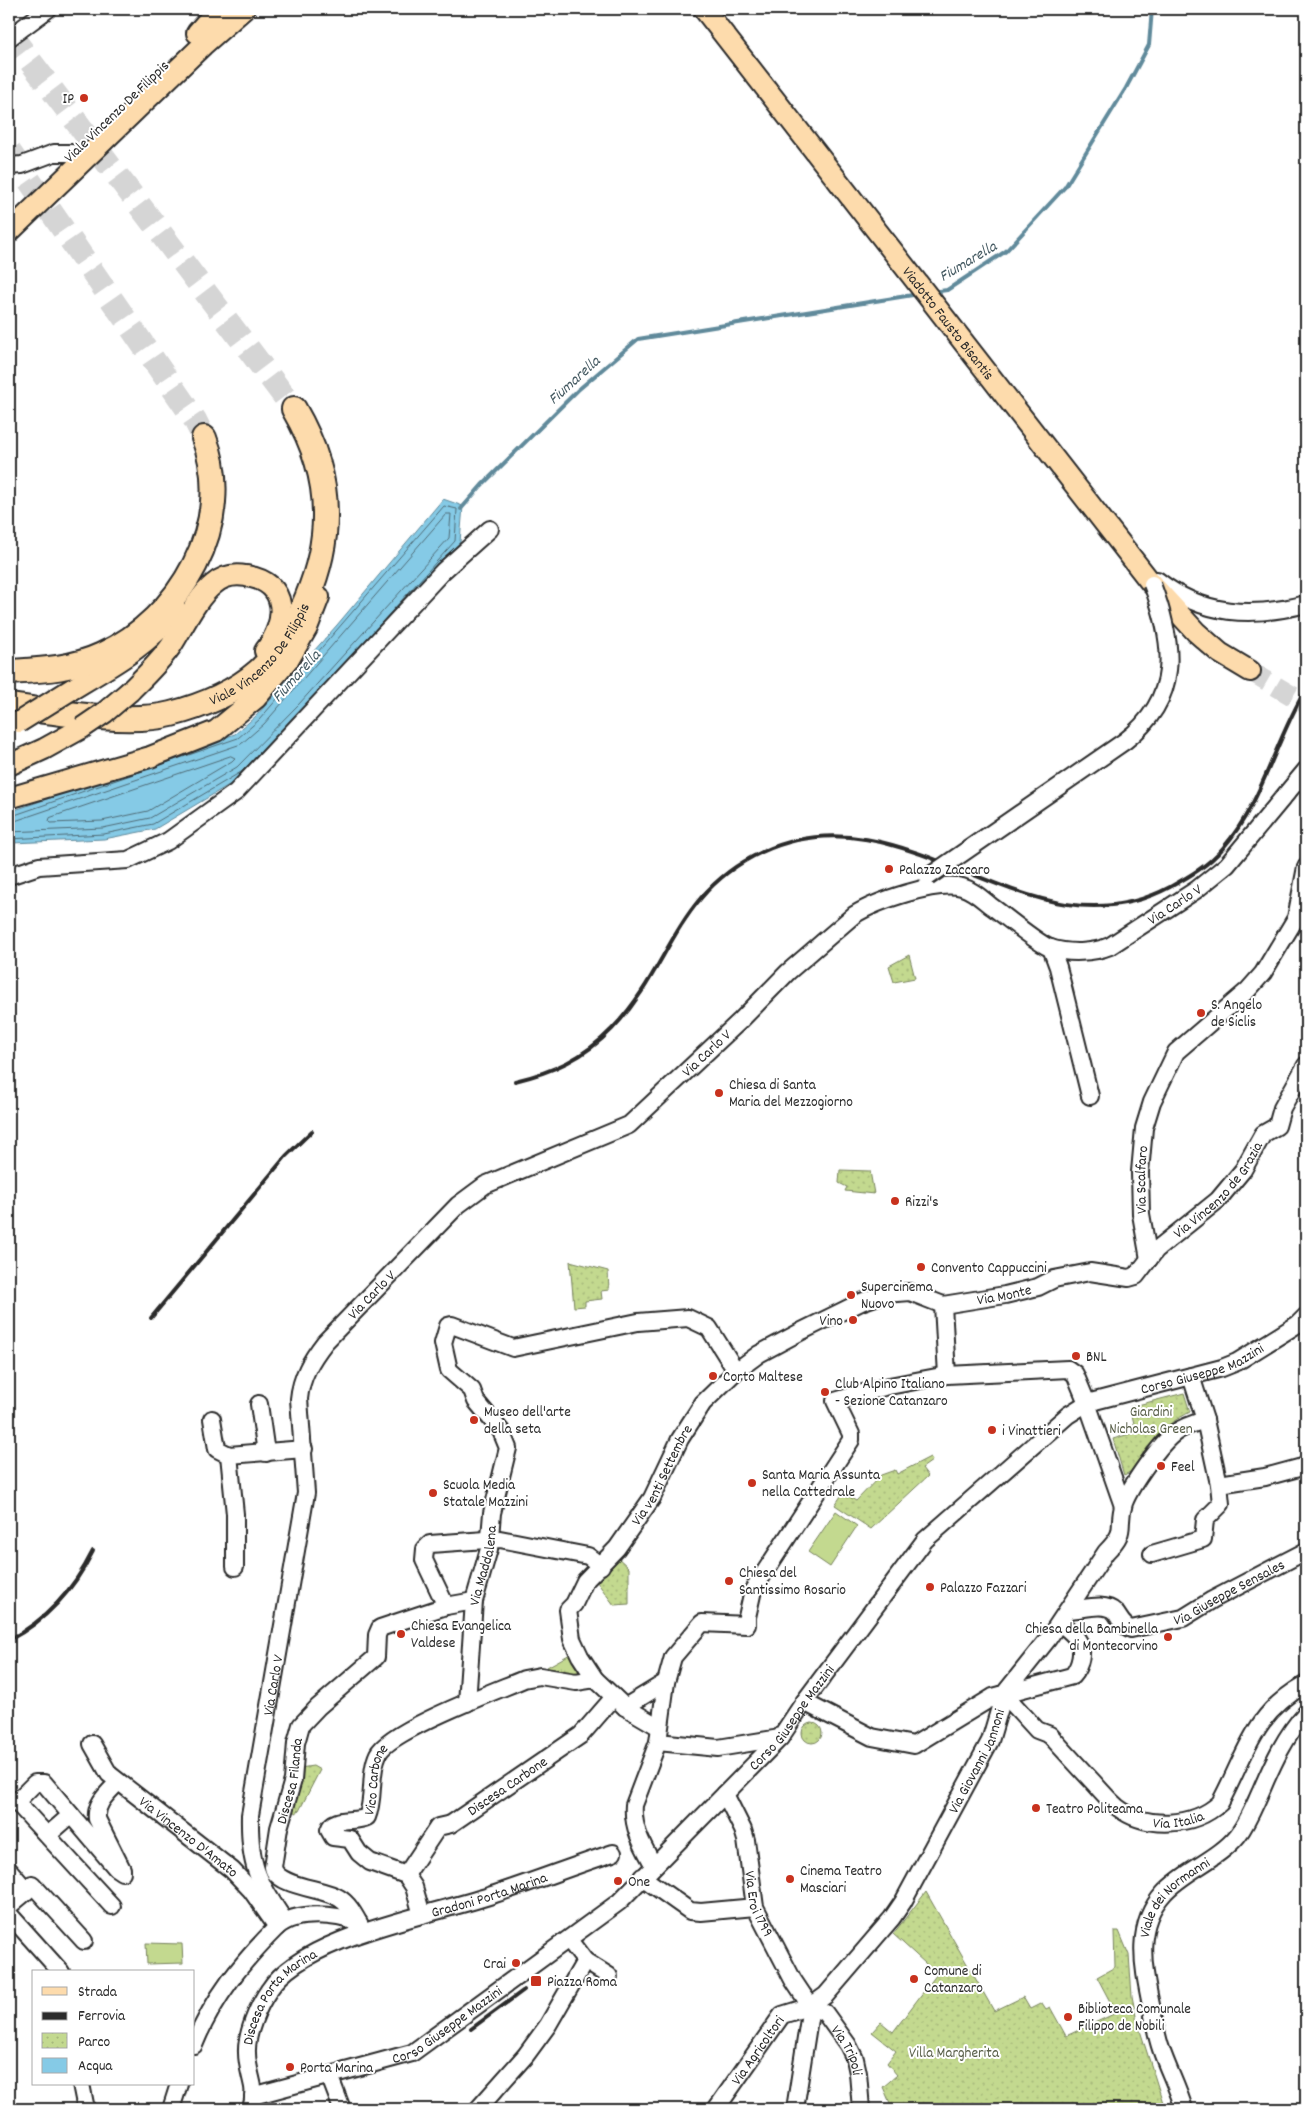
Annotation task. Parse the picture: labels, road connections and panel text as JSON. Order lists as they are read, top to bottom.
{
  "streets": {
    "highway": ["Viale Vincenzo De Filippis"],
    "main road": ["Viadotto Fausto Bisantis"],
    "street": [
      "Via Carlo V",
      "Via Scalfaro",
      "Via Vincenzo de Grazia",
      "Via Monte",
      "Corso Giuseppe Mazzini",
      "Via venti Settembre",
      "Via Maddalena",
      "Via Giuseppe Sensales",
      "Via Giovanni Jannoni",
      "Vico Carbone",
      "Discesa Filanda",
      "Discesa Carbone",
      "Via Italia",
      "Via Vincenzo D'Amato",
      "Gradoni Porta Marina",
      "Viale dei Normanni",
      "Via Eroi 1799",
      "Discesa Porta Marina",
      "Via Agricoltori",
      "Via Tripoli"
    ]
  },
  "crossings": [
    ["Via Carlo V", "Via Vincenzo D'Amato"],
    ["Via Scalfaro", "Via Vincenzo de Grazia"],
    ["Via Scalfaro", "Via Monte"],
    ["Via Vincenzo de Grazia", "Via Monte"],
    ["Via Monte", "Via venti Settembre"],
    ["Corso Giuseppe Mazzini", "Via venti Settembre"],
    ["Corso Giuseppe Mazzini", "Via Eroi 1799"],
    ["Corso Giuseppe Mazzini", "Discesa Porta Marina"],
    ["Via venti Settembre", "Via Maddalena"],
    ["Via venti Settembre", "Discesa Carbone"],
    ["Via Maddalena", "Vico Carbone"],
    ["Via Maddalena", "Discesa Filanda"],
    ["Via Giovanni Jannoni", "Via Italia"],
    ["Via Giovanni Jannoni", "Via Eroi 1799"],
    ["Via Giovanni Jannoni", "Via Agricoltori"],
    ["Via Giovanni Jannoni", "Via Tripoli"],
    ["Vico Carbone", "Discesa Carbone"],
    ["Discesa Filanda", "Gradoni Porta Marina"],
    ["Discesa Filanda", "Discesa Porta Marina"],
    ["Gradoni Porta Marina", "Discesa Porta Marina"],
    ["Via Eroi 1799", "Via Agricoltori"],
    ["Via Eroi 1799", "Via Tripoli"],
    ["Via Agricoltori", "Via Tripoli"]
  ],
  "water": ["Fiumarella"],
  "parks": ["Giardini Nicholas Green", "Villa Margherita"],
  "places": {
    "other": [
      "IP",
      "Palazzo Zaccaro",
      "S. Angelo de Siclis",
      "Chiesa di Santa Maria del Mezzogiorno",
      "Rizzi's",
      "Convento Cappuccini",
      "Supercinema Nuovo",
      "Vino",
      "BNL",
      "Corto Maltese",
      "Club Alpino Italiano - Sezione Catanzaro",
      "Museo dell'arte della seta",
      "i Vinattieri",
      "Feel",
      "Santa Maria Assunta nella Cattedrale",
      "Scuola Media Statale Mazzini",
      "Chiesa del Santissimo Rosario",
      "Palazzo Fazzari",
      "Chiesa Evangelica Valdese",
      "Chiesa della Bambinella di Montecorvino",
      "Teatro Politeama",
      "Cinema Teatro Masciari",
      "One",
      "Crai",
      "Comune di Catanzaro",
      "Biblioteca Comunale Filippo de Nobili",
      "Porta Marina"
    ],
    "transit": ["Piazza Roma"]
  },
  "legend": [
    "Strada",
    "Ferrovia",
    "Parco",
    "Acqua"
  ]
}
